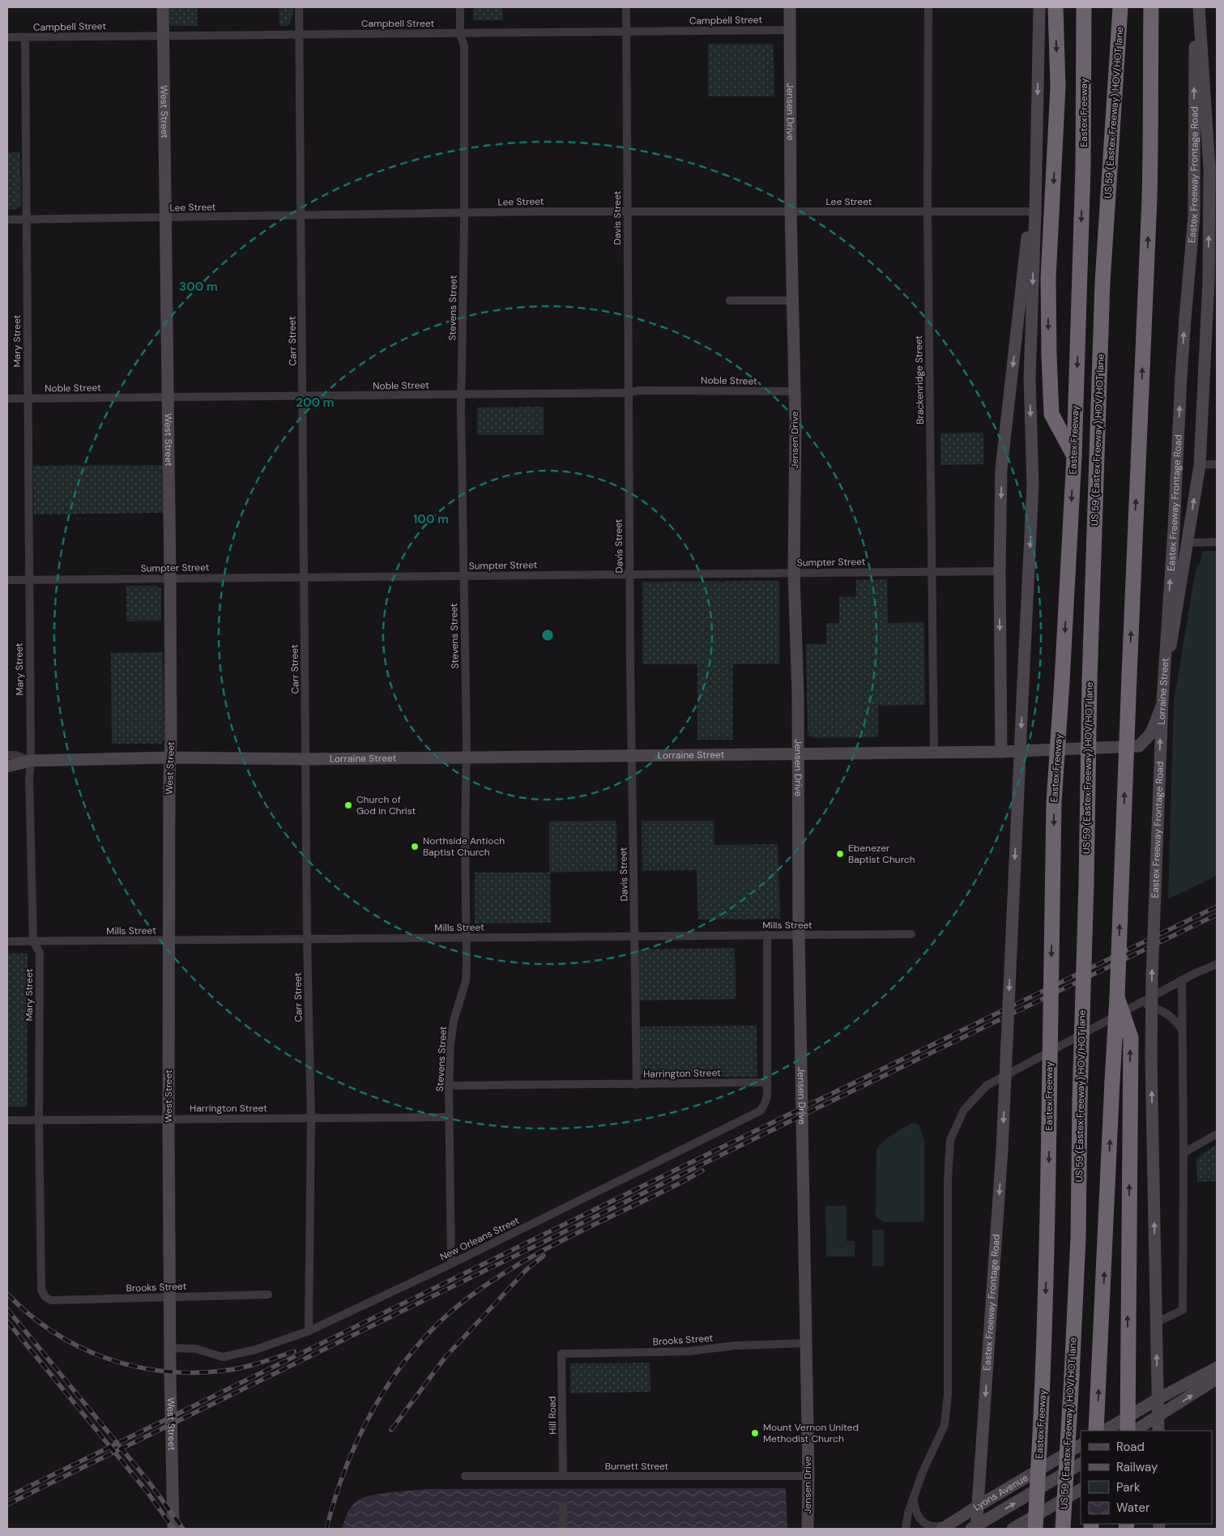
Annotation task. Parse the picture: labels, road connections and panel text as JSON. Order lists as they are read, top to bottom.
{
  "streets": {
    "highway": ["Eastex Freeway", "US 59 (Eastex Freeway) HOV/HOT lane"],
    "main road": [
      "West Street",
      "Jensen Drive",
      "Eastex Freeway Frontage Road",
      "Lorraine Street",
      "Lyons Avenue"
    ],
    "street": [
      "Campbell Street",
      "Lee Street",
      "Davis Street",
      "Stevens Street",
      "Mary Street",
      "Carr Street",
      "Brackenridge Street",
      "Noble Street",
      "Sumpter Street",
      "Mills Street",
      "Harrington Street",
      "New Orleans Street",
      "Brooks Street",
      "Hill Road",
      "Burnett Street"
    ]
  },
  "crossings": [
    ["Campbell Street", "West Street"],
    ["Campbell Street", "Jensen Drive"],
    ["Campbell Street", "Davis Street"],
    ["Campbell Street", "Stevens Street"],
    ["Campbell Street", "Mary Street"],
    ["Campbell Street", "Carr Street"],
    ["West Street", "Lee Street"],
    ["West Street", "Noble Street"],
    ["West Street", "Sumpter Street"],
    ["West Street", "Lorraine Street"],
    ["West Street", "Mills Street"],
    ["West Street", "Harrington Street"],
    ["West Street", "New Orleans Street"],
    ["West Street", "Brooks Street"],
    ["Jensen Drive", "Lee Street"],
    ["Jensen Drive", "Noble Street"],
    ["Jensen Drive", "Sumpter Street"],
    ["Jensen Drive", "Lorraine Street"],
    ["Jensen Drive", "Mills Street"],
    ["Jensen Drive", "Brooks Street"],
    ["Jensen Drive", "Burnett Street"],
    ["Eastex Freeway Frontage Road", "Lee Street"],
    ["Eastex Freeway Frontage Road", "Lorraine Street"],
    ["Eastex Freeway Frontage Road", "Lyons Avenue"],
    ["Lee Street", "Davis Street"],
    ["Lee Street", "Stevens Street"],
    ["Lee Street", "Mary Street"],
    ["Lee Street", "Carr Street"],
    ["Lee Street", "Brackenridge Street"],
    ["Davis Street", "Noble Street"],
    ["Davis Street", "Sumpter Street"],
    ["Davis Street", "Lorraine Street"],
    ["Davis Street", "Mills Street"],
    ["Davis Street", "Harrington Street"],
    ["Stevens Street", "Noble Street"],
    ["Stevens Street", "Sumpter Street"],
    ["Stevens Street", "Lorraine Street"],
    ["Stevens Street", "Mills Street"],
    ["Stevens Street", "Harrington Street"],
    ["Stevens Street", "New Orleans Street"],
    ["Mary Street", "Noble Street"],
    ["Mary Street", "Sumpter Street"],
    ["Mary Street", "Lorraine Street"],
    ["Mary Street", "Mills Street"],
    ["Mary Street", "Harrington Street"],
    ["Mary Street", "Brooks Street"],
    ["Carr Street", "Noble Street"],
    ["Carr Street", "Sumpter Street"],
    ["Carr Street", "Lorraine Street"],
    ["Carr Street", "Mills Street"],
    ["Carr Street", "Harrington Street"],
    ["Carr Street", "New Orleans Street"],
    ["Brackenridge Street", "Sumpter Street"],
    ["Brackenridge Street", "Lorraine Street"],
    ["Harrington Street", "New Orleans Street"],
    ["Brooks Street", "Hill Road"],
    ["Hill Road", "Burnett Street"]
  ],
  "places": [
    "Church of God in Christ",
    "Northside Antioch Baptist Church",
    "Ebenezer Baptist Church",
    "Mount Vernon United Methodist Church"
  ],
  "legend": [
    "Road",
    "Railway",
    "Park",
    "Water"
  ],
  "rings": ["300 m", "200 m", "100 m"]
}
